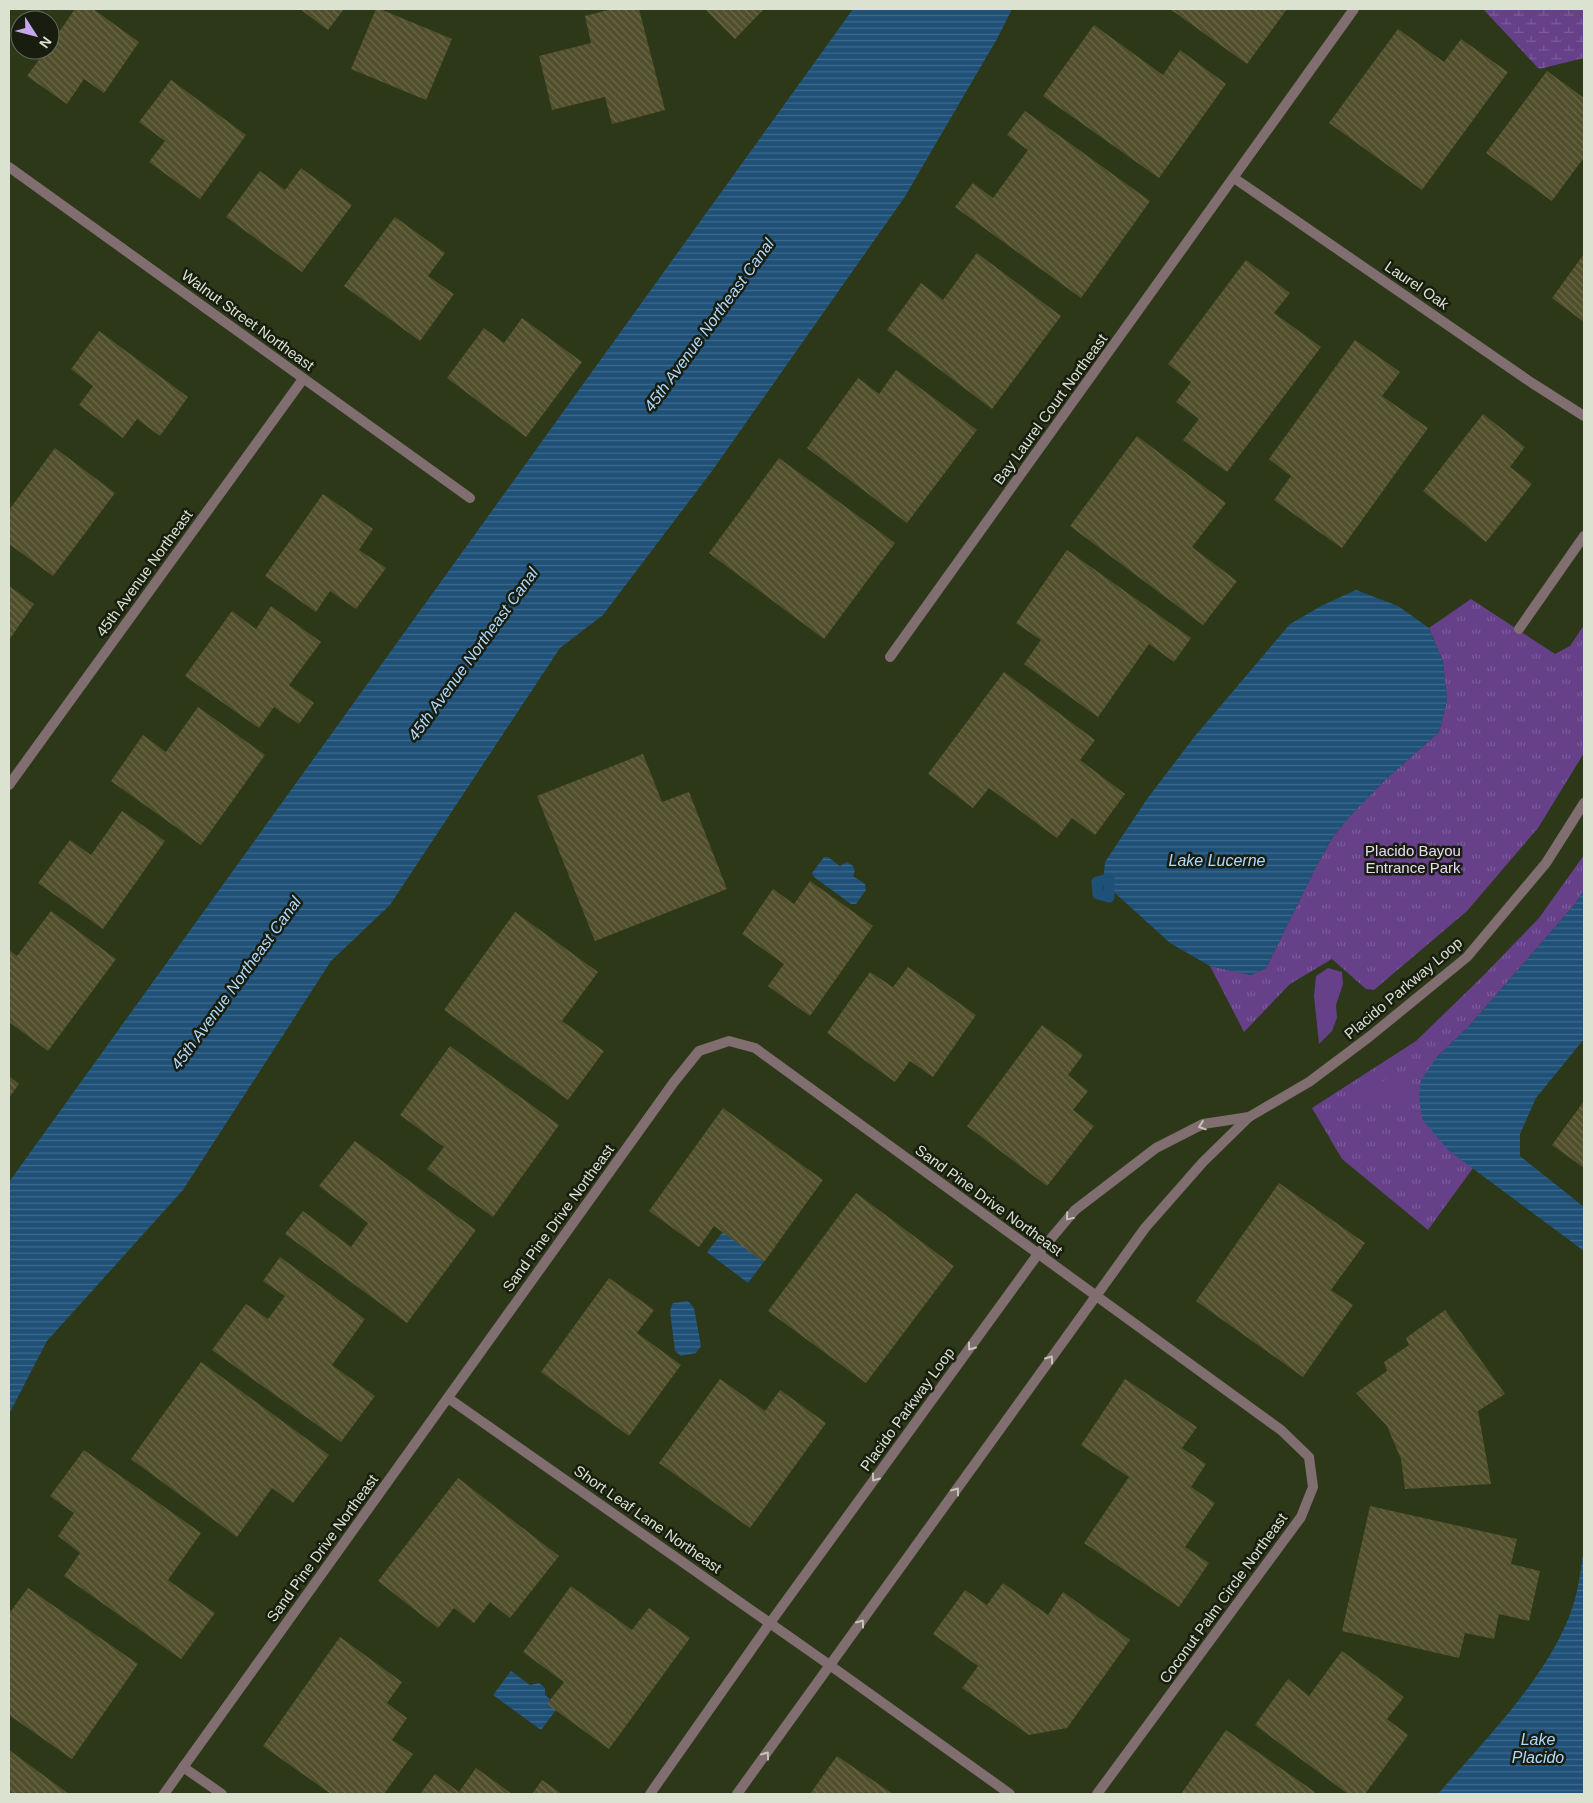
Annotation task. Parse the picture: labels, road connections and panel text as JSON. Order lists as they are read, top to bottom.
{
  "streets": {
    "street": [
      "Laurel Oak",
      "Walnut Street Northeast",
      "Bay Laurel Court Northeast",
      "45th Avenue Northeast",
      "Placido Parkway Loop",
      "Sand Pine Drive Northeast",
      "Short Leaf Lane Northeast",
      "Coconut Palm Circle Northeast"
    ]
  },
  "crossings": [
    ["Laurel Oak", "Bay Laurel Court Northeast"],
    ["Walnut Street Northeast", "45th Avenue Northeast"],
    ["Placido Parkway Loop", "Sand Pine Drive Northeast"],
    ["Placido Parkway Loop", "Short Leaf Lane Northeast"],
    ["Placido Parkway Loop", "Coconut Palm Circle Northeast"],
    ["Sand Pine Drive Northeast", "Short Leaf Lane Northeast"],
    ["Sand Pine Drive Northeast", "Coconut Palm Circle Northeast"]
  ],
  "water": ["45th Avenue Northeast Canal", "Lake Lucerne", "Lake Placido"],
  "parks": ["Placido Bayou Entrance Park"],
  "north": "bottom right"
}
